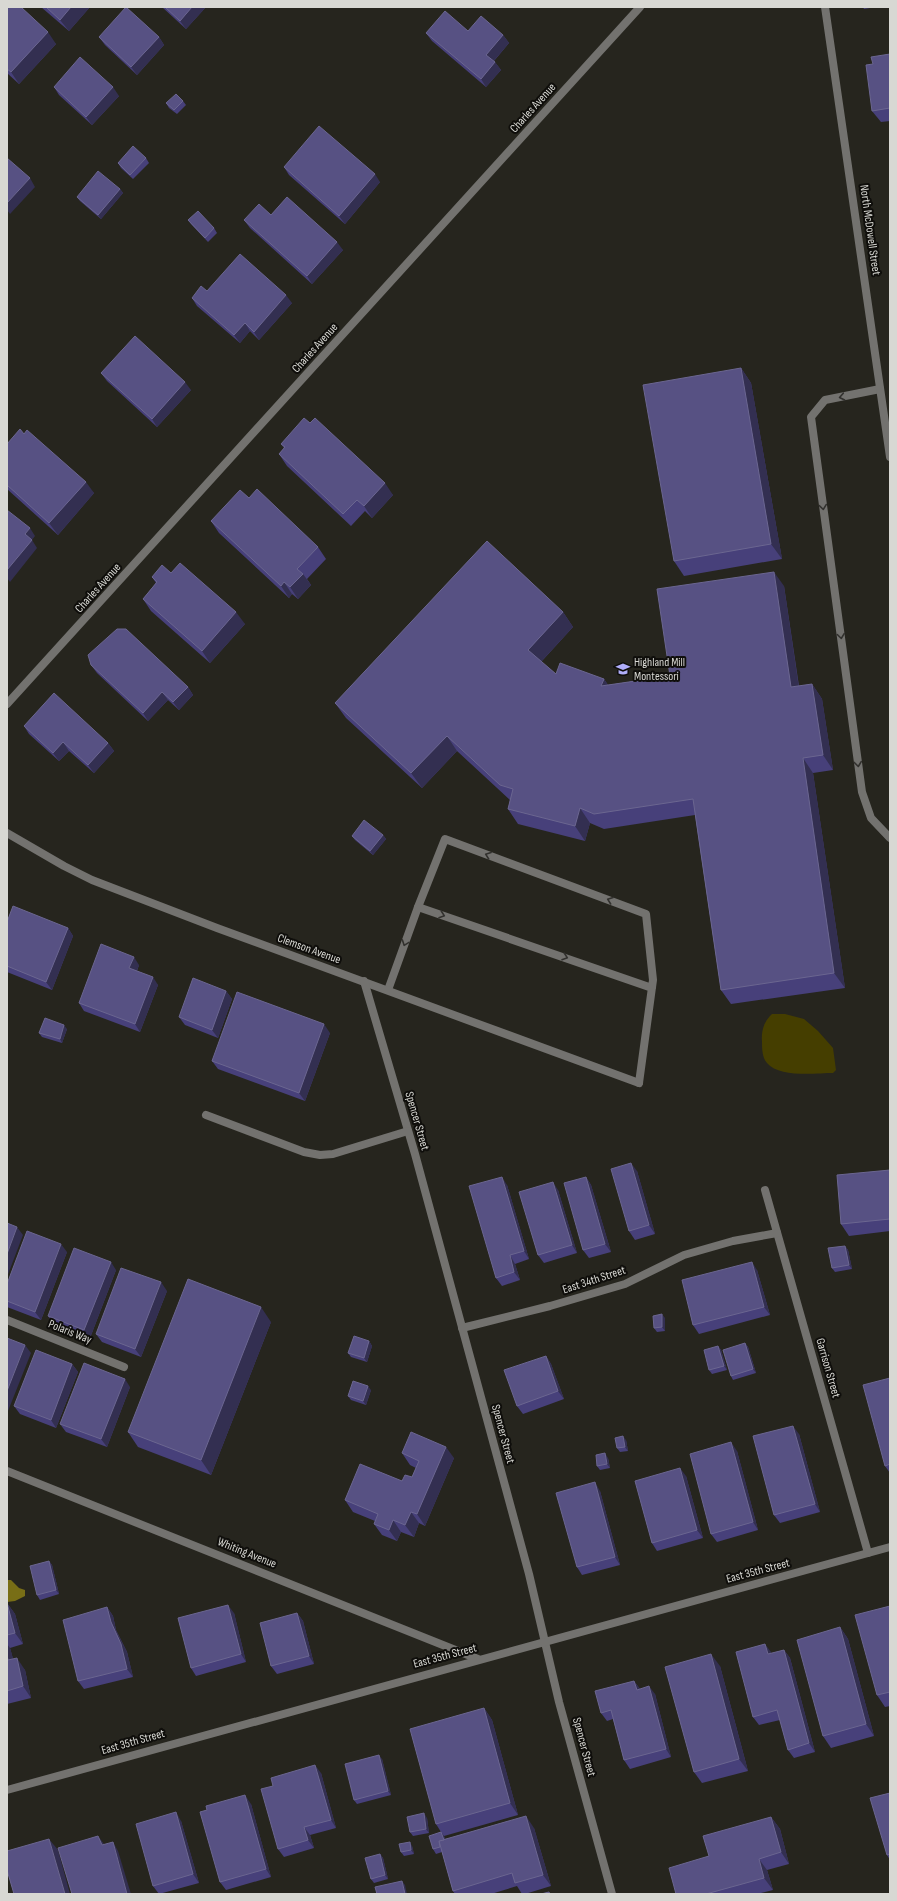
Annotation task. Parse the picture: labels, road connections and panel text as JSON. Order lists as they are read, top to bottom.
{
  "streets": {
    "street": [
      "Charles Avenue",
      "North McDowell Street",
      "Clemson Avenue",
      "Spencer Street",
      "East 34th Street",
      "Polaris Way",
      "Garrison Street",
      "Whiting Avenue",
      "East 35th Street"
    ]
  },
  "crossings": [
    ["Clemson Avenue", "Spencer Street"],
    ["Spencer Street", "East 34th Street"],
    ["Spencer Street", "East 35th Street"],
    ["East 34th Street", "Garrison Street"],
    ["Garrison Street", "East 35th Street"],
    ["Whiting Avenue", "East 35th Street"]
  ],
  "places": {
    "school or university": ["Highland Mill Montessori"]
  }
}
